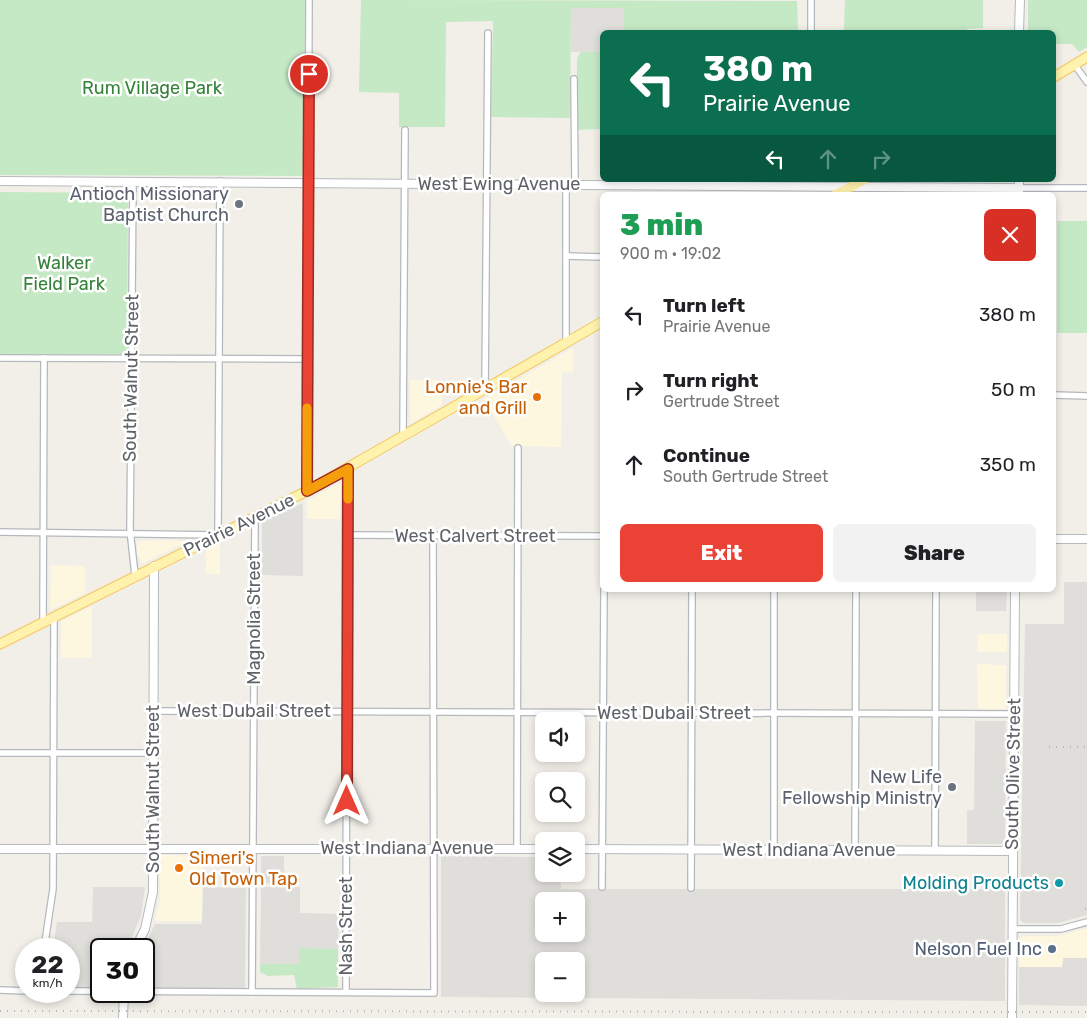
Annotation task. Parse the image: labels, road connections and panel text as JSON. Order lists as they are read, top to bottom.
{
  "streets": {
    "main road": ["Prairie Avenue"],
    "street": [
      "West Ewing Avenue",
      "South Walnut Street",
      "West Calvert Street",
      "Magnolia Street",
      "West Dubail Street",
      "South Olive Street",
      "West Indiana Avenue",
      "Nash Street"
    ]
  },
  "crossings": [
    ["West Ewing Avenue", "South Walnut Street"],
    ["South Walnut Street", "Prairie Avenue"],
    ["South Walnut Street", "West Dubail Street"],
    ["South Walnut Street", "West Indiana Avenue"],
    ["Prairie Avenue", "Magnolia Street"],
    ["Prairie Avenue", "Nash Street"],
    ["West Calvert Street", "Nash Street"],
    ["Magnolia Street", "West Dubail Street"],
    ["Magnolia Street", "West Indiana Avenue"],
    ["West Dubail Street", "South Olive Street"],
    ["West Dubail Street", "Nash Street"],
    ["South Olive Street", "West Indiana Avenue"],
    ["West Indiana Avenue", "Nash Street"]
  ],
  "parks": ["Rum Village Park", "Walker Field Park"],
  "places": [
    "Antioch Missionary Baptist Church",
    "Lonnie's Bar and Grill",
    "New Life Fellowship Ministry",
    "Simeri's Old Town Tap",
    "Molding Products",
    "Nelson Fuel Inc"
  ],
  "page": {
    "turn": ["380 m", "Prairie Avenue"],
    "heading": ["3 min", "900 m · 19:02"],
    "list": [
      {
        "name": "Turn left",
        "note": "Prairie Avenue",
        "value": "380 m"
      },
      {
        "name": "Turn right",
        "note": "Gertrude Street",
        "value": "50 m"
      },
      {
        "name": "Continue",
        "note": "South Gertrude Street",
        "value": "350 m"
      }
    ],
    "buttons": ["Exit", "Share"],
    "map_buttons": ["+", "−"],
    "speed": "22 km/h",
    "limit": "30"
  }
}
